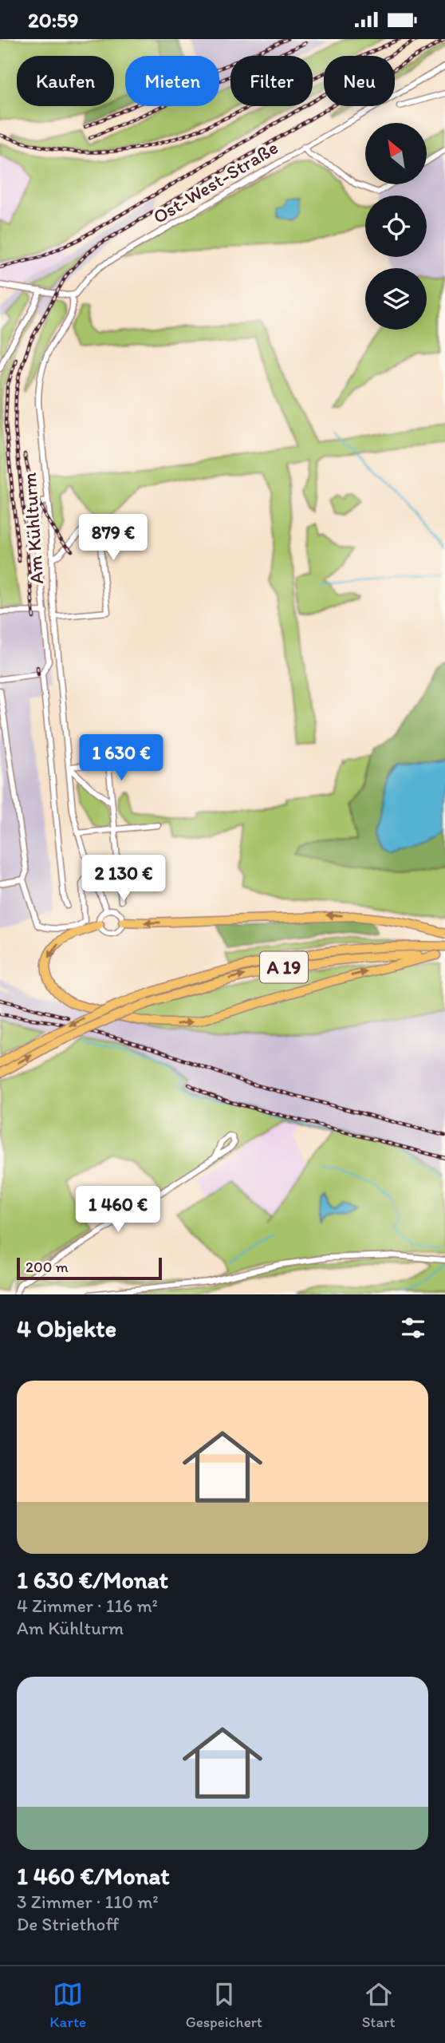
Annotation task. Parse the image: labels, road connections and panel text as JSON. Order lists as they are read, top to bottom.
{
  "streets": {
    "highway": ["A 19"],
    "street": ["Ost-West-Straße", "Am Kühlturm"]
  },
  "crossings": [
    ["Ost-West-Straße", "Am Kühlturm"]
  ],
  "scale_bar": "200 m",
  "north": "top left",
  "page": {
    "status": "20:59",
    "chip": [
      "Kaufen",
      "Mieten",
      "Filter",
      "Neu"
    ],
    "price": [
      "879 €",
      "1 630 €",
      "2 130 €",
      "1 460 €"
    ],
    "scale": "200 m",
    "heading": "4 Objekte",
    "list": [
      {
        "name": "1 630 €/Monat",
        "note": "4 Zimmer · 116 m² · Am Kühlturm"
      },
      {
        "name": "1 460 €/Monat",
        "note": "3 Zimmer · 110 m² · De Striethoff"
      }
    ],
    "tabs": ["Karte", "Gespeichert", "Start"]
  }
}
